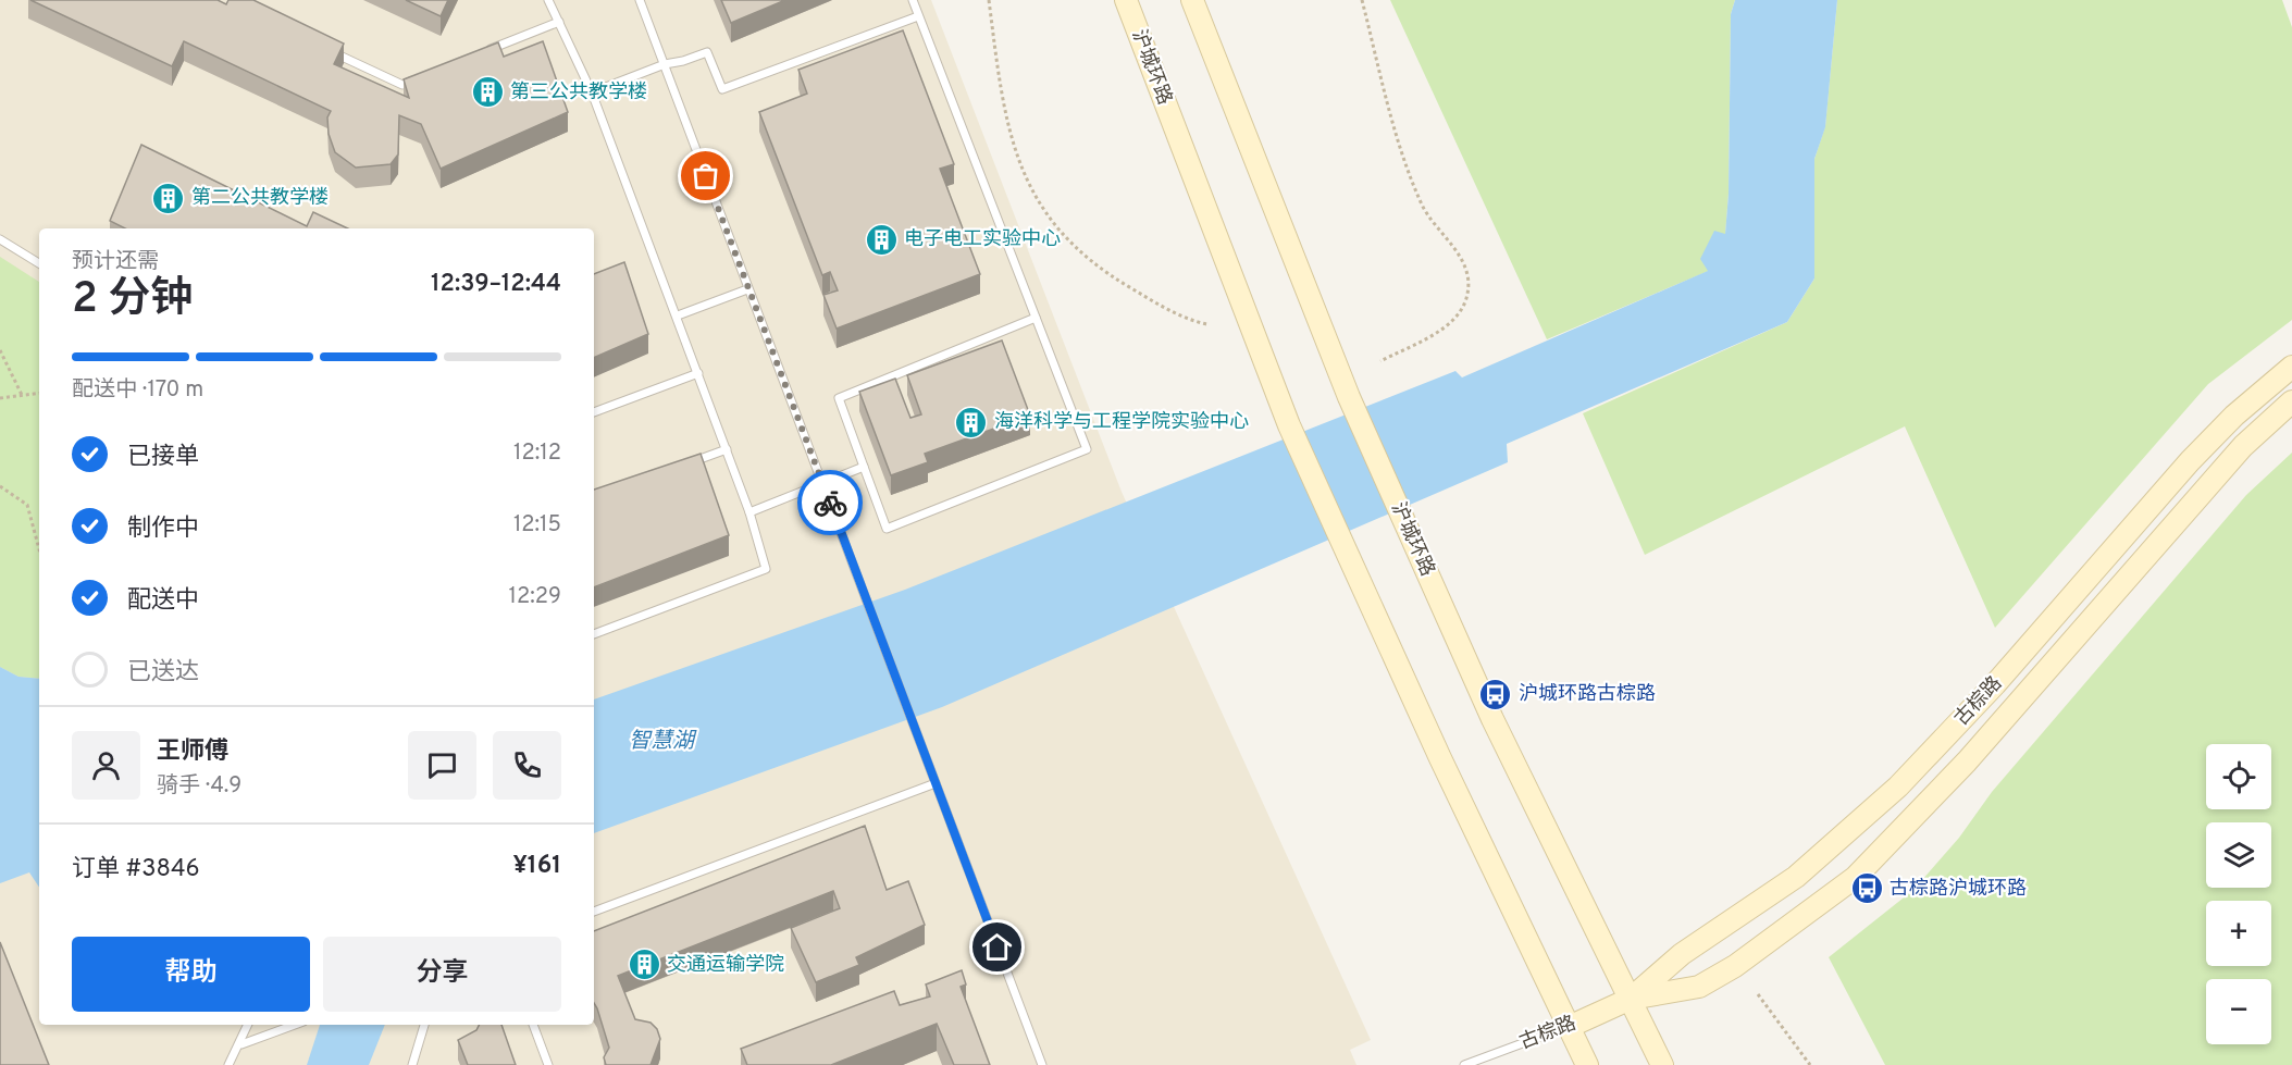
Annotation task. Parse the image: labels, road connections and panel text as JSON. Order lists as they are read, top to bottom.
{
  "streets": {
    "main road": ["沪城环路", "古棕路"]
  },
  "crossings": [
    ["沪城环路", "古棕路"]
  ],
  "water": ["智慧湖"],
  "places": {
    "building": [
      "第三公共教学楼",
      "第二公共教学楼",
      "电子电工实验中心",
      "海洋科学与工程学院实验中心",
      "交通运输学院"
    ],
    "bus stop": ["沪城环路古棕路", "古棕路沪城环路"]
  },
  "page": {
    "heading": ["2 分钟", "预计还需", "12:39–12:44"],
    "panel": [
      "王师傅",
      "骑手 · 4.9",
      "订单 #3846",
      "¥161"
    ],
    "bar": "配送中 · 170 m",
    "list": [
      ["已接单", "12:12"],
      ["制作中", "12:15"],
      ["配送中", "12:29"],
      "已送达"
    ],
    "map_buttons": ["+", "−"],
    "buttons": ["帮助", "分享"]
  }
}
